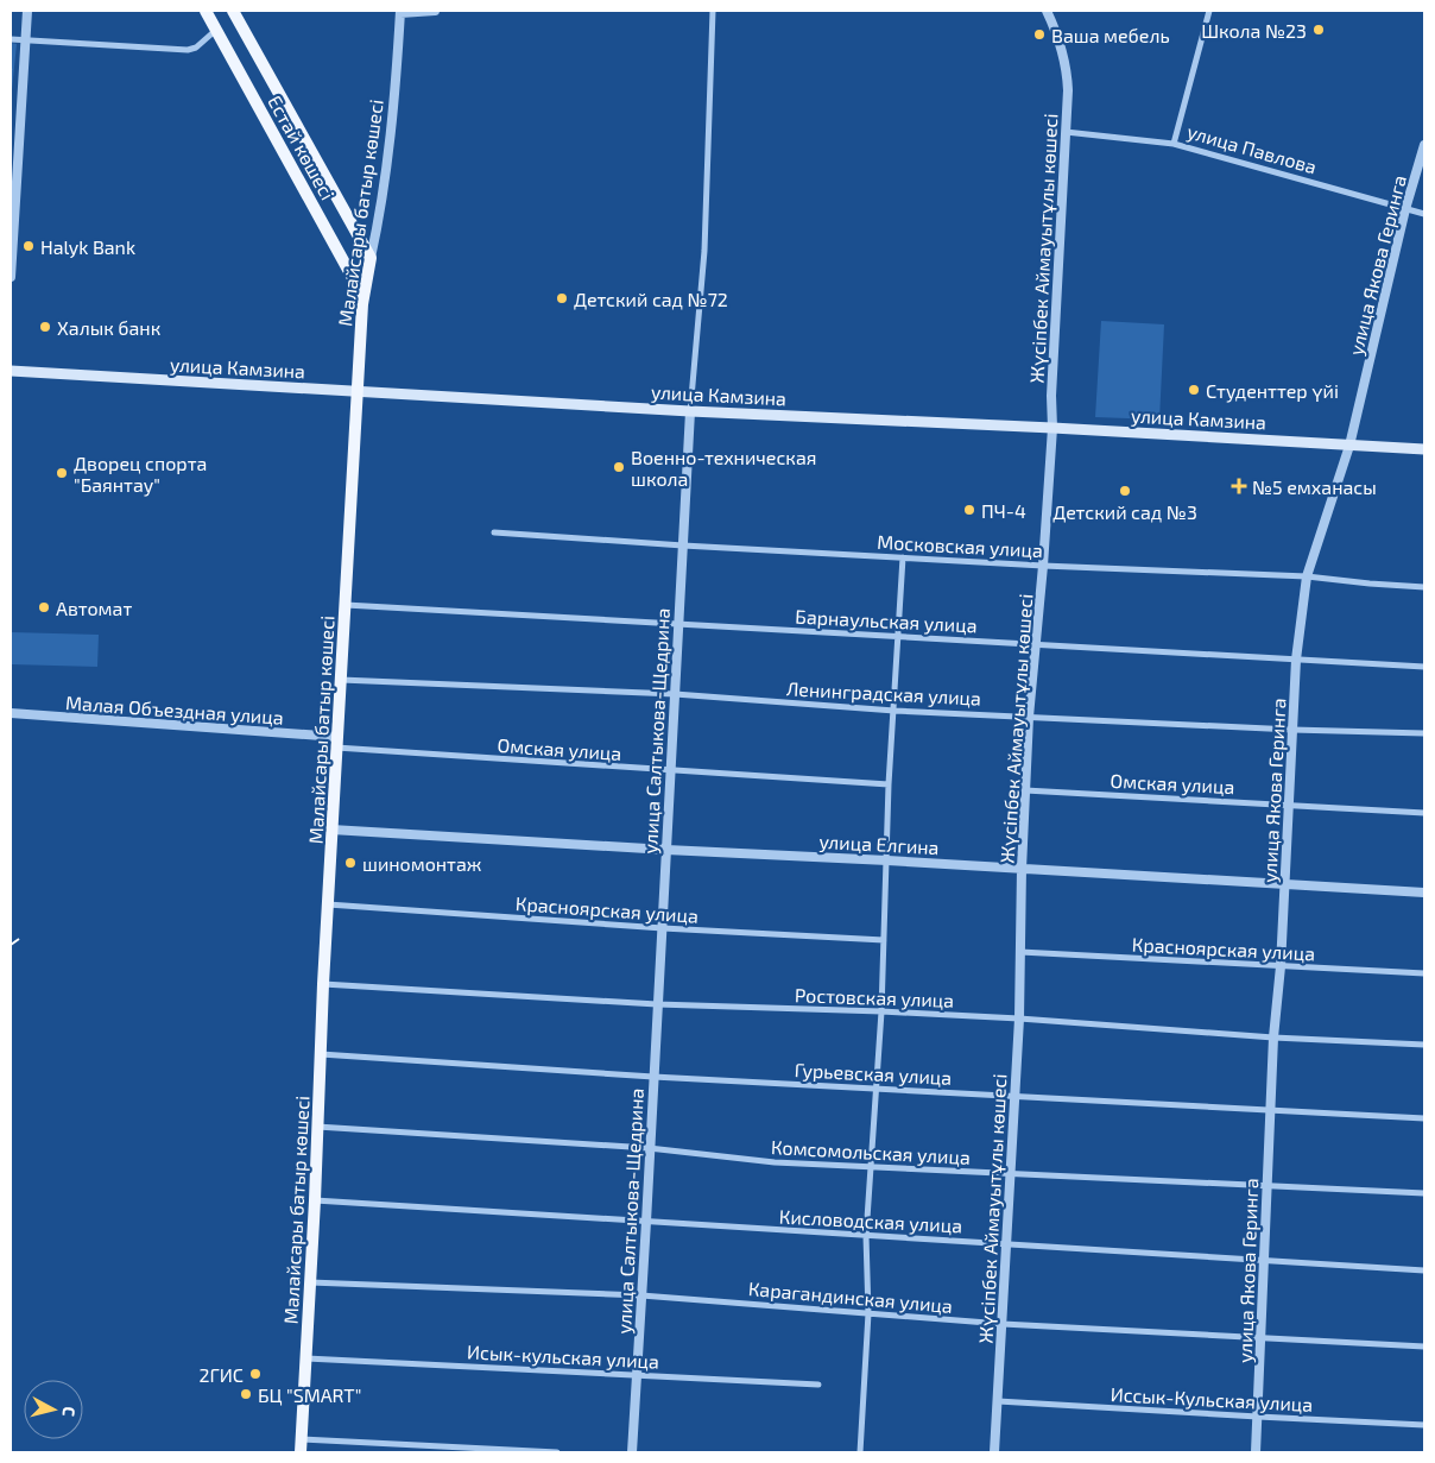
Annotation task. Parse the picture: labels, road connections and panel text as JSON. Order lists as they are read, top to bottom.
{
  "streets": {
    "main road": ["Естай көшесі", "Малайсары батыр көшесі", "улица Камзина"],
    "street": [
      "улица Павлова",
      "Жүсіпбек Аймауытұлы көшесі",
      "улица Якова Геринга",
      "Московская улица",
      "Барнаульская улица",
      "Ленинградская улица",
      "Малая Объездная улица",
      "улица Салтыкова-Щедрина",
      "Омская улица",
      "улица Елгина",
      "Красноярская улица",
      "Ростовская улица",
      "Гурьевская улица",
      "Комсомольская улица",
      "Кисловодская улица",
      "Карагандинская улица",
      "Исык-кульская улица",
      "Иссык-Кульская улица"
    ]
  },
  "crossings": [
    ["Естай көшесі", "Малайсары батыр көшесі"],
    ["улица Павлова", "Жүсіпбек Аймауытұлы көшесі"],
    ["улица Павлова", "улица Якова Геринга"],
    ["Малайсары батыр көшесі", "улица Камзина"],
    ["Малайсары батыр көшесі", "Барнаульская улица"],
    ["Малайсары батыр көшесі", "Ленинградская улица"],
    ["Малайсары батыр көшесі", "Малая Объездная улица"],
    ["Малайсары батыр көшесі", "Омская улица"],
    ["Малайсары батыр көшесі", "улица Елгина"],
    ["Малайсары батыр көшесі", "Красноярская улица"],
    ["Малайсары батыр көшесі", "Ростовская улица"],
    ["Малайсары батыр көшесі", "Гурьевская улица"],
    ["Малайсары батыр көшесі", "Комсомольская улица"],
    ["Малайсары батыр көшесі", "Кисловодская улица"],
    ["Малайсары батыр көшесі", "Карагандинская улица"],
    ["Малайсары батыр көшесі", "Исык-кульская улица"],
    ["Жүсіпбек Аймауытұлы көшесі", "улица Камзина"],
    ["Жүсіпбек Аймауытұлы көшесі", "Московская улица"],
    ["Жүсіпбек Аймауытұлы көшесі", "Барнаульская улица"],
    ["Жүсіпбек Аймауытұлы көшесі", "Ленинградская улица"],
    ["Жүсіпбек Аймауытұлы көшесі", "Омская улица"],
    ["Жүсіпбек Аймауытұлы көшесі", "улица Елгина"],
    ["Жүсіпбек Аймауытұлы көшесі", "Красноярская улица"],
    ["Жүсіпбек Аймауытұлы көшесі", "Ростовская улица"],
    ["Жүсіпбек Аймауытұлы көшесі", "Гурьевская улица"],
    ["Жүсіпбек Аймауытұлы көшесі", "Комсомольская улица"],
    ["Жүсіпбек Аймауытұлы көшесі", "Кисловодская улица"],
    ["Жүсіпбек Аймауытұлы көшесі", "Карагандинская улица"],
    ["Жүсіпбек Аймауытұлы көшесі", "Иссык-Кульская улица"],
    ["улица Якова Геринга", "улица Камзина"],
    ["улица Якова Геринга", "Московская улица"],
    ["улица Якова Геринга", "Барнаульская улица"],
    ["улица Якова Геринга", "Ленинградская улица"],
    ["улица Якова Геринга", "Омская улица"],
    ["улица Якова Геринга", "улица Елгина"],
    ["улица Якова Геринга", "Красноярская улица"],
    ["улица Якова Геринга", "Ростовская улица"],
    ["улица Якова Геринга", "Гурьевская улица"],
    ["улица Якова Геринга", "Комсомольская улица"],
    ["улица Якова Геринга", "Кисловодская улица"],
    ["улица Якова Геринга", "Карагандинская улица"],
    ["улица Якова Геринга", "Иссык-Кульская улица"],
    ["улица Камзина", "улица Салтыкова-Щедрина"],
    ["Московская улица", "улица Салтыкова-Щедрина"],
    ["Барнаульская улица", "улица Салтыкова-Щедрина"],
    ["Ленинградская улица", "улица Салтыкова-Щедрина"],
    ["Малая Объездная улица", "Омская улица"],
    ["улица Салтыкова-Щедрина", "Омская улица"],
    ["улица Салтыкова-Щедрина", "улица Елгина"],
    ["улица Салтыкова-Щедрина", "Красноярская улица"],
    ["улица Салтыкова-Щедрина", "Ростовская улица"],
    ["улица Салтыкова-Щедрина", "Гурьевская улица"],
    ["улица Салтыкова-Щедрина", "Комсомольская улица"],
    ["улица Салтыкова-Щедрина", "Кисловодская улица"],
    ["улица Салтыкова-Щедрина", "Карагандинская улица"],
    ["улица Салтыкова-Щедрина", "Исык-кульская улица"]
  ],
  "places": {
    "other": [
      "Школа №23",
      "Ваша мебель",
      "Halyk Bank",
      "Детский сад №72",
      "Халык банк",
      "Студенттер үйі",
      "Военно-техническая школа",
      "Дворец спорта \"Баянтау\"",
      "Детский сад №3",
      "ПЧ-4",
      "Автомат",
      "шиномонтаж",
      "2ГИС",
      "БЦ \"SMART\""
    ],
    "health": ["№5 емханасы"]
  },
  "north": "right"
}
